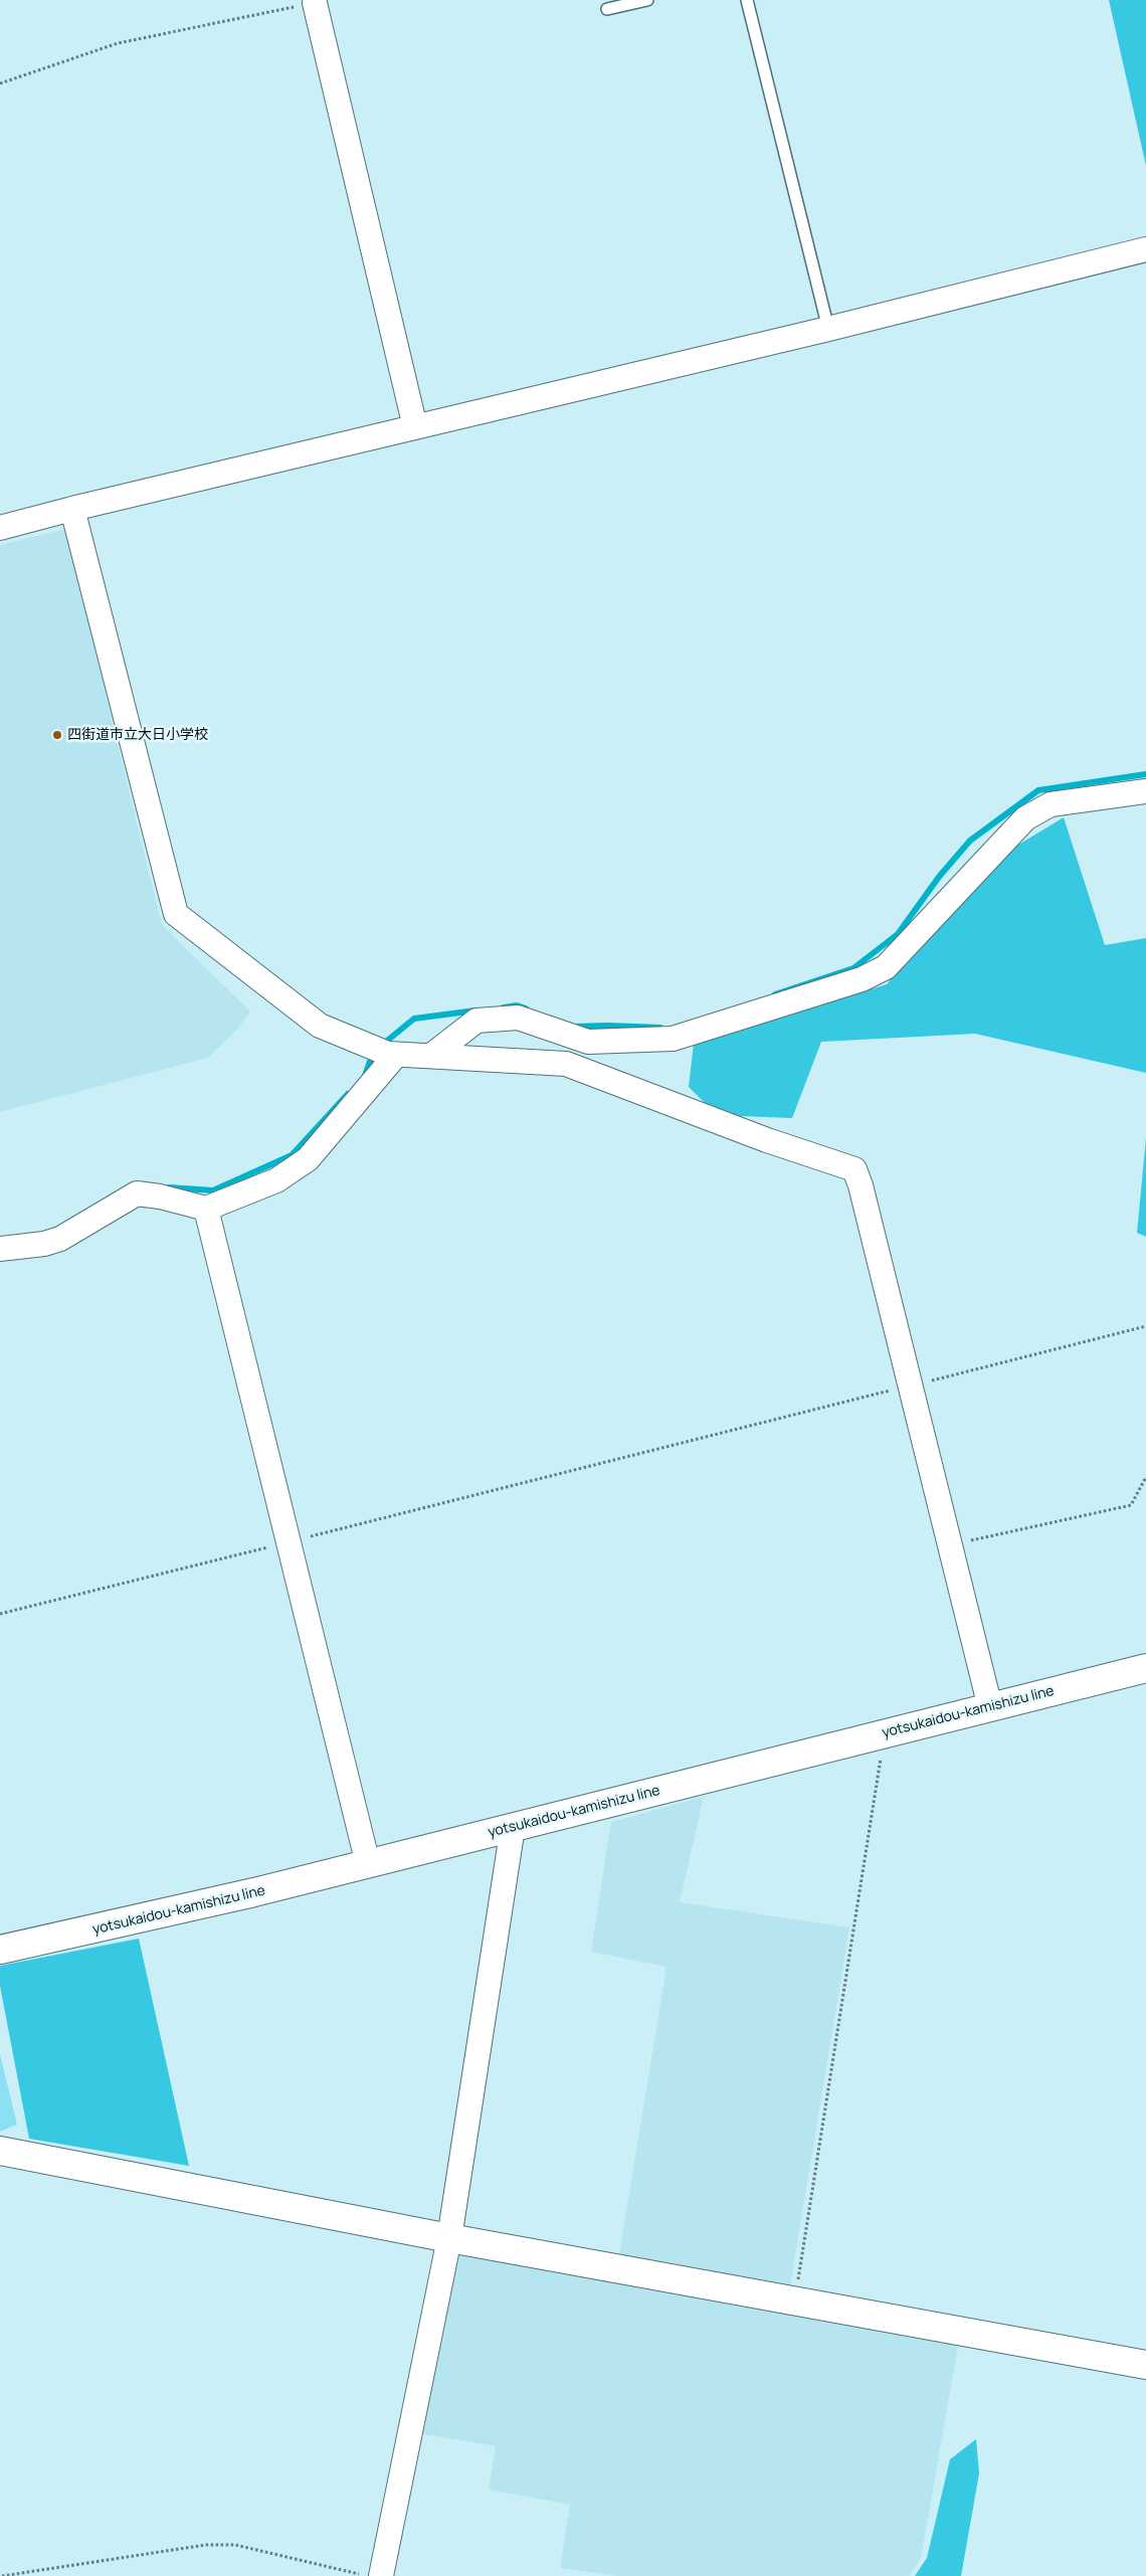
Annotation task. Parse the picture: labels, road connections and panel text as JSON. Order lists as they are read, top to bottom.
{
  "streets": {
    "main road": ["yotsukaidou-kamishizu line"]
  },
  "places": ["四街道市立大日小学校"]
}
